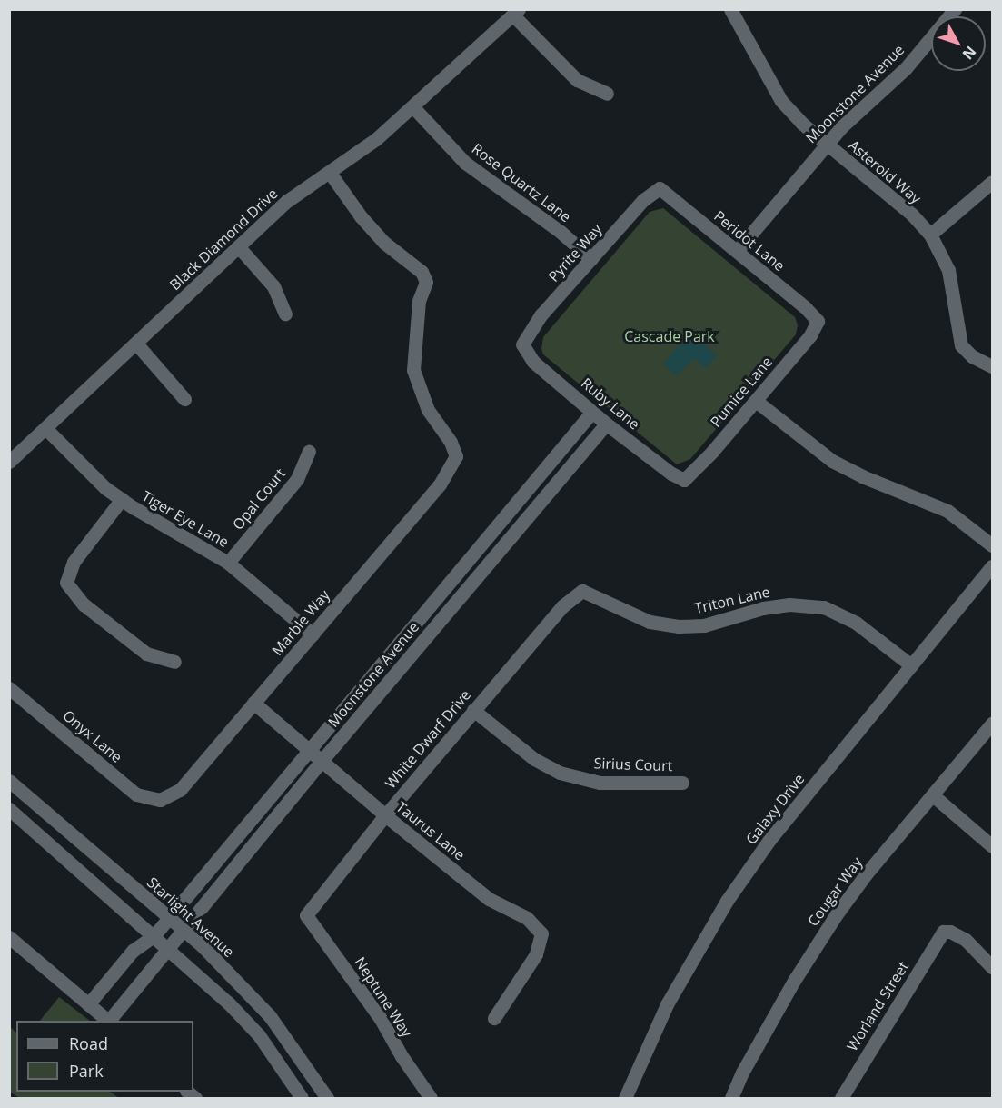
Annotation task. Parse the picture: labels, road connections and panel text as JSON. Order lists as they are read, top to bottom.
{
  "streets": {
    "street": [
      "Moonstone Avenue",
      "Asteroid Way",
      "Rose Quartz Lane",
      "Black Diamond Drive",
      "Peridot Lane",
      "Pyrite Way",
      "Pumice Lane",
      "Ruby Lane",
      "Opal Court",
      "Tiger Eye Lane",
      "Triton Lane",
      "Marble Way",
      "Onyx Lane",
      "White Dwarf Drive",
      "Sirius Court",
      "Galaxy Drive",
      "Taurus Lane",
      "Cougar Way",
      "Starlight Avenue",
      "Neptune Way",
      "Worland Street"
    ]
  },
  "crossings": [
    ["Moonstone Avenue", "Asteroid Way"],
    ["Moonstone Avenue", "Peridot Lane"],
    ["Moonstone Avenue", "Ruby Lane"],
    ["Moonstone Avenue", "Taurus Lane"],
    ["Moonstone Avenue", "Starlight Avenue"],
    ["Rose Quartz Lane", "Black Diamond Drive"],
    ["Rose Quartz Lane", "Pyrite Way"],
    ["Black Diamond Drive", "Tiger Eye Lane"],
    ["Black Diamond Drive", "Marble Way"],
    ["Peridot Lane", "Pyrite Way"],
    ["Peridot Lane", "Pumice Lane"],
    ["Pyrite Way", "Ruby Lane"],
    ["Pumice Lane", "Ruby Lane"],
    ["Opal Court", "Tiger Eye Lane"],
    ["Tiger Eye Lane", "Marble Way"],
    ["Triton Lane", "White Dwarf Drive"],
    ["Triton Lane", "Galaxy Drive"],
    ["Marble Way", "Onyx Lane"],
    ["Marble Way", "Taurus Lane"],
    ["White Dwarf Drive", "Sirius Court"],
    ["White Dwarf Drive", "Taurus Lane"],
    ["White Dwarf Drive", "Neptune Way"]
  ],
  "parks": ["Cascade Park"],
  "legend": ["Road", "Park"],
  "north": "bottom right"
}
